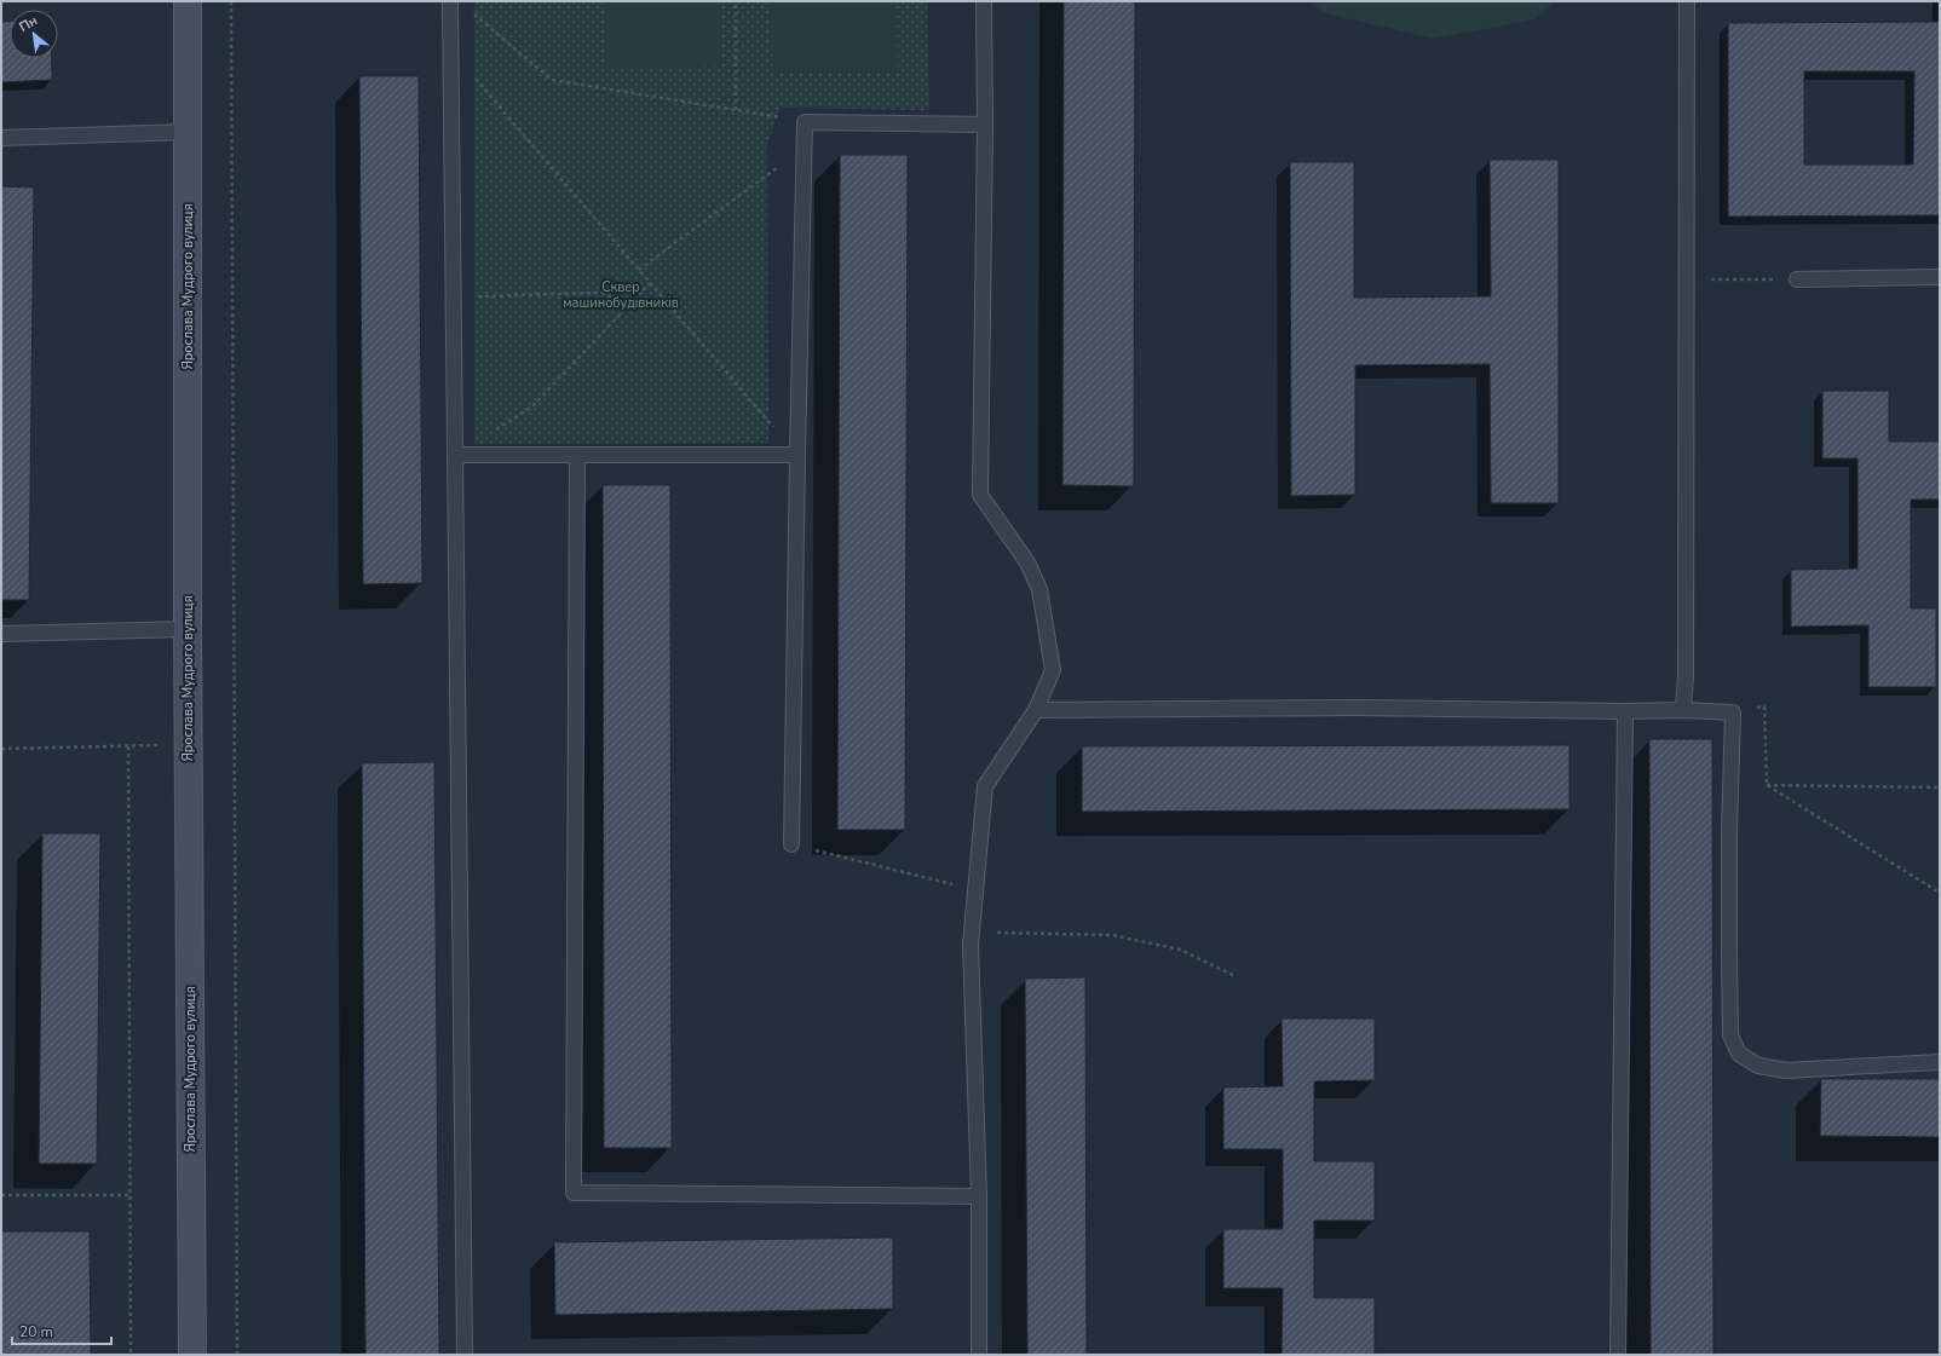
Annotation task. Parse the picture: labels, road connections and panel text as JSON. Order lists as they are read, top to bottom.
{
  "streets": {
    "street": ["Ярослава Мудрого вулиця"]
  },
  "parks": ["Сквер машинобудівників"],
  "scale_bar": "20 m",
  "north": "top left"
}
